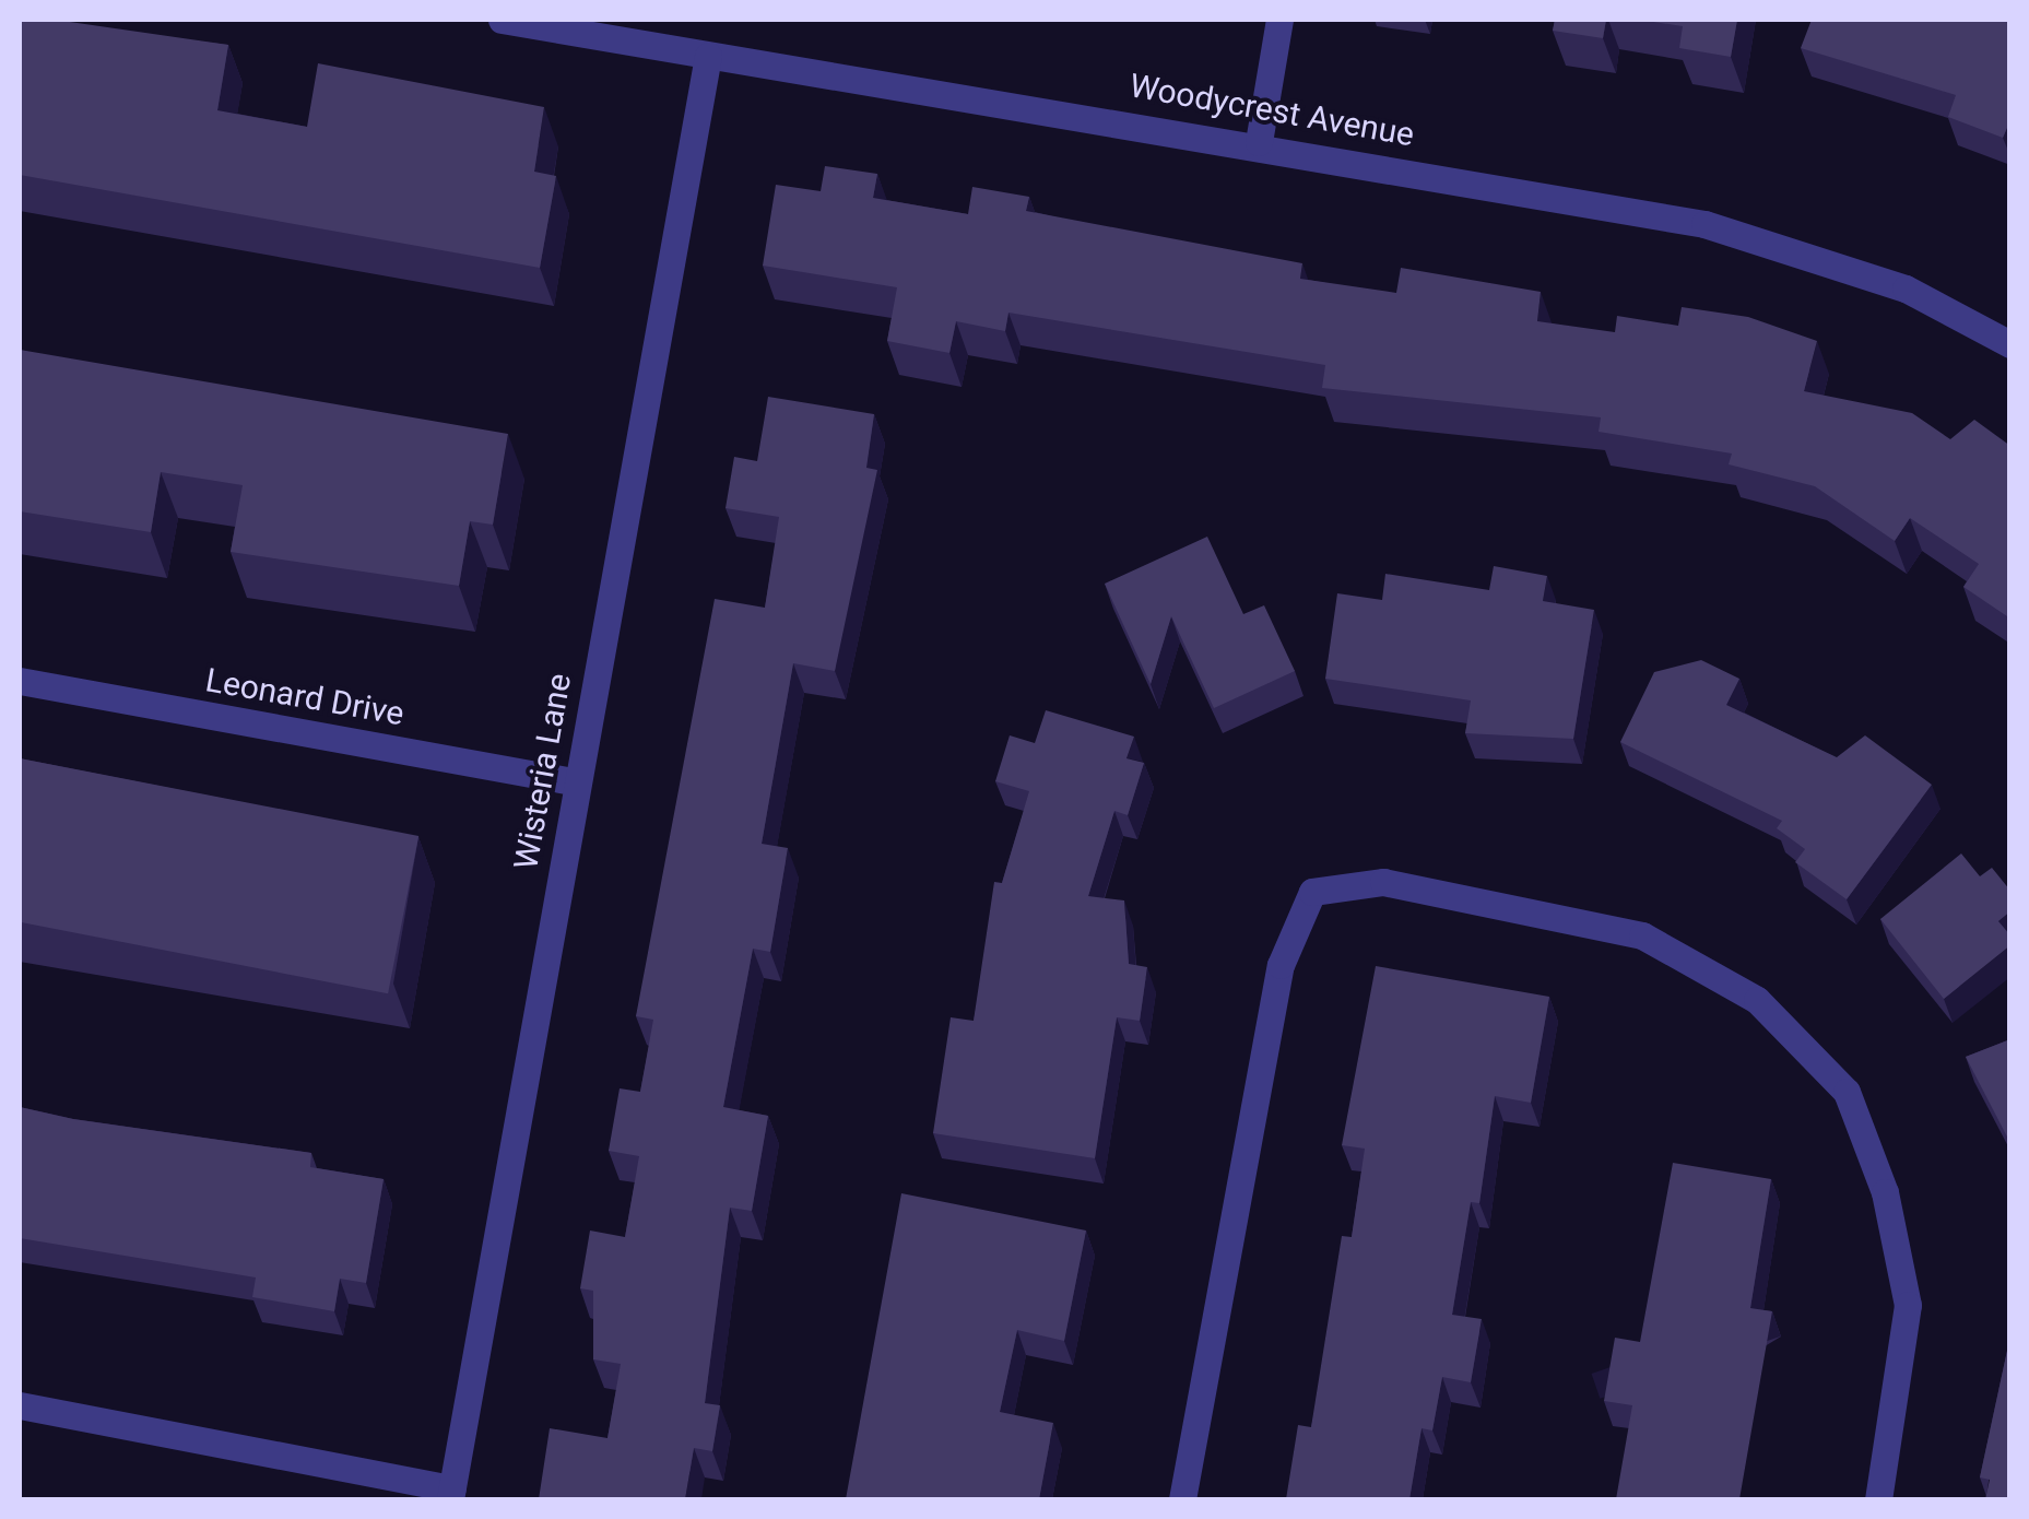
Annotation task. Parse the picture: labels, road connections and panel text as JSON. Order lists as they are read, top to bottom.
{
  "streets": {
    "street": ["Woodycrest Avenue", "Leonard Drive", "Wisteria Lane"]
  },
  "crossings": [
    ["Woodycrest Avenue", "Wisteria Lane"],
    ["Leonard Drive", "Wisteria Lane"]
  ]
}
